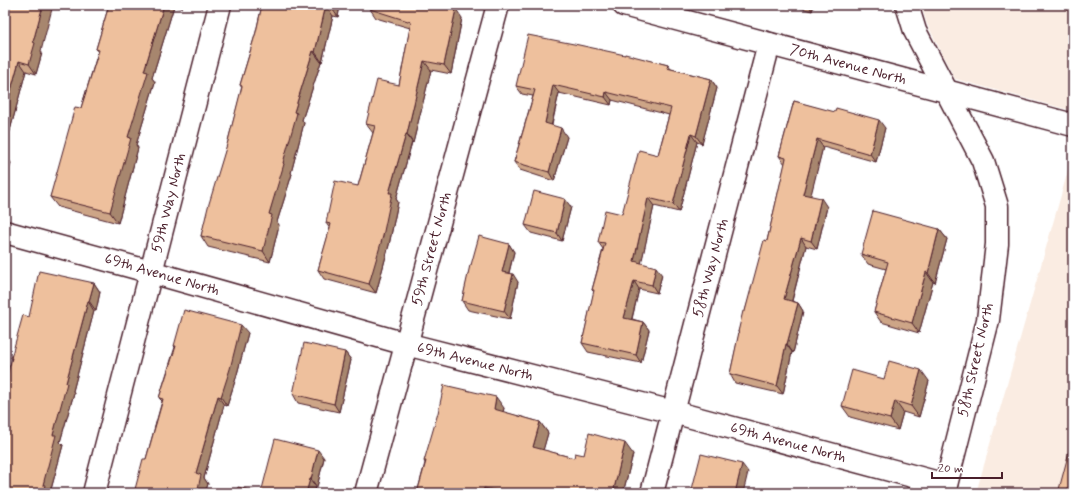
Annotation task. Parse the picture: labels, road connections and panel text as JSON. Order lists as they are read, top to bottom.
{
  "streets": {
    "street": [
      "70th Avenue North",
      "59th Way North",
      "59th Street North",
      "58th Way North",
      "69th Avenue North",
      "58th Street North"
    ]
  },
  "crossings": [
    ["70th Avenue North", "58th Way North"],
    ["70th Avenue North", "58th Street North"],
    ["59th Way North", "69th Avenue North"],
    ["59th Street North", "69th Avenue North"],
    ["58th Way North", "69th Avenue North"],
    ["69th Avenue North", "58th Street North"]
  ],
  "scale_bar": "20 m"
}
